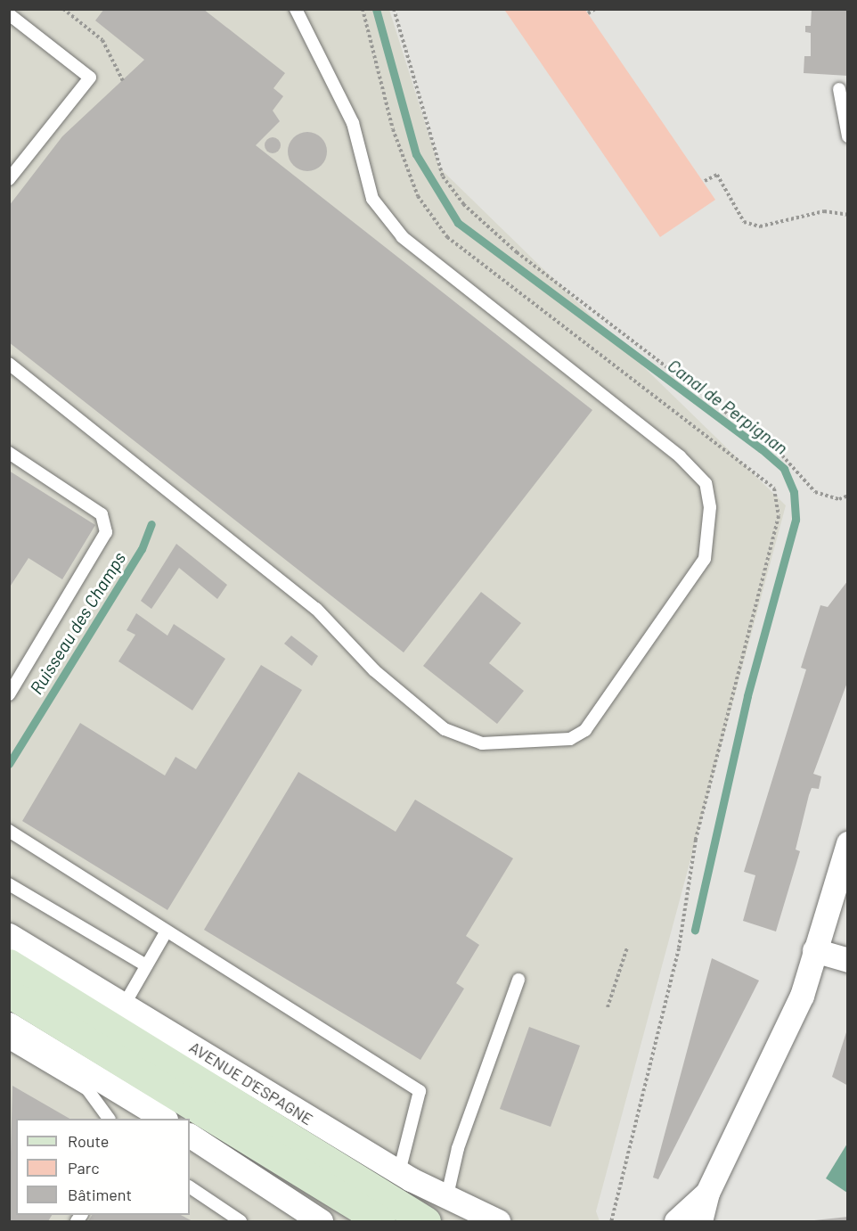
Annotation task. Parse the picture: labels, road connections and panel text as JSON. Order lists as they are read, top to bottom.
{
  "streets": {
    "main road": ["AVENUE D'ESPAGNE"]
  },
  "water": ["Canal de Perpignan", "Ruisseau des Champs"],
  "legend": ["Route", "Parc", "Bâtiment"]
}
